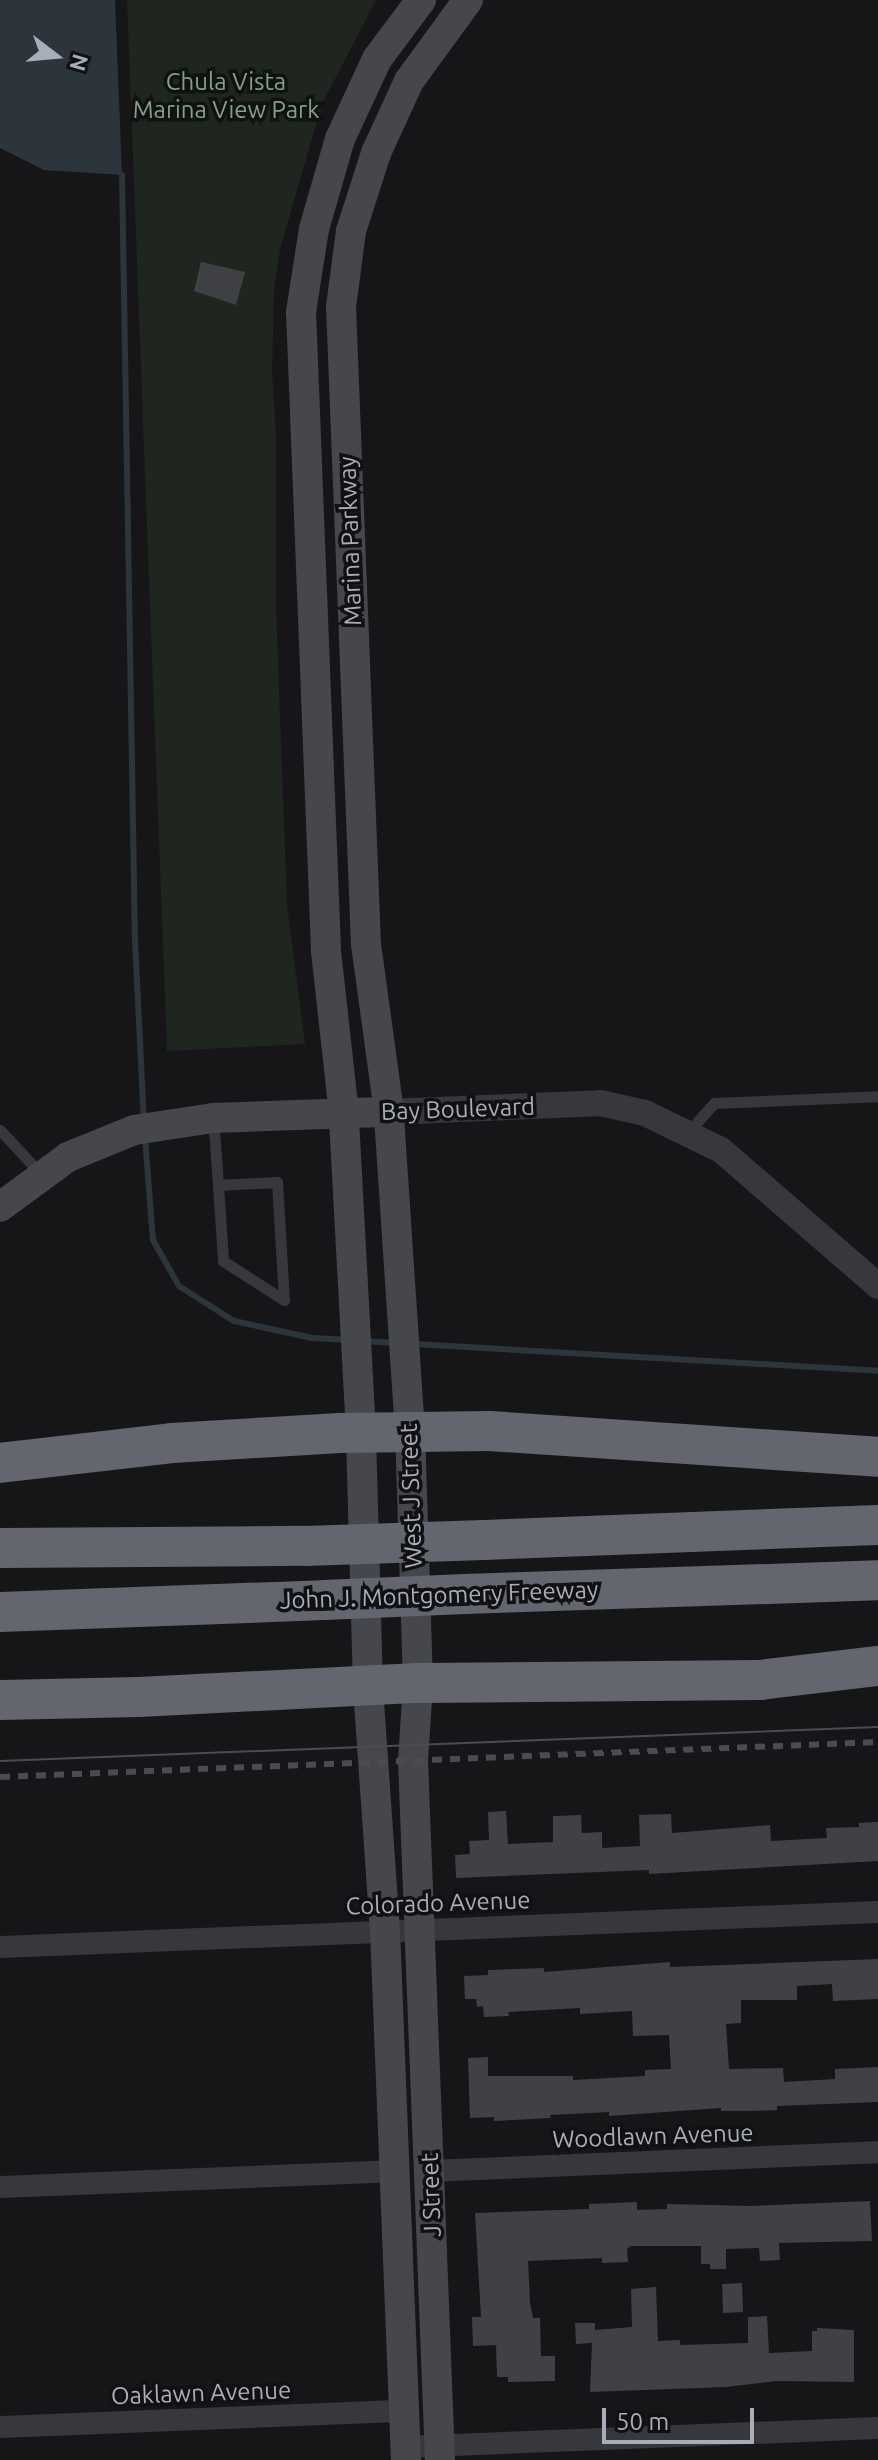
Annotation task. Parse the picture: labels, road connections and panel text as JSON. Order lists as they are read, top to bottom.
{
  "streets": {
    "highway": ["John J. Montgomery Freeway"],
    "main road": [
      "Marina Parkway",
      "Bay Boulevard",
      "West J Street",
      "J Street"
    ],
    "street": ["Colorado Avenue", "Woodlawn Avenue", "Oaklawn Avenue"]
  },
  "crossings": [
    ["Marina Parkway", "Bay Boulevard"],
    ["Marina Parkway", "West J Street"],
    ["Bay Boulevard", "West J Street"],
    ["West J Street", "Colorado Avenue"],
    ["West J Street", "J Street"],
    ["Colorado Avenue", "J Street"],
    ["Woodlawn Avenue", "J Street"],
    ["J Street", "Oaklawn Avenue"]
  ],
  "parks": ["Chula Vista Marina View Park"],
  "scale_bar": "50 m",
  "north": "right"
}
